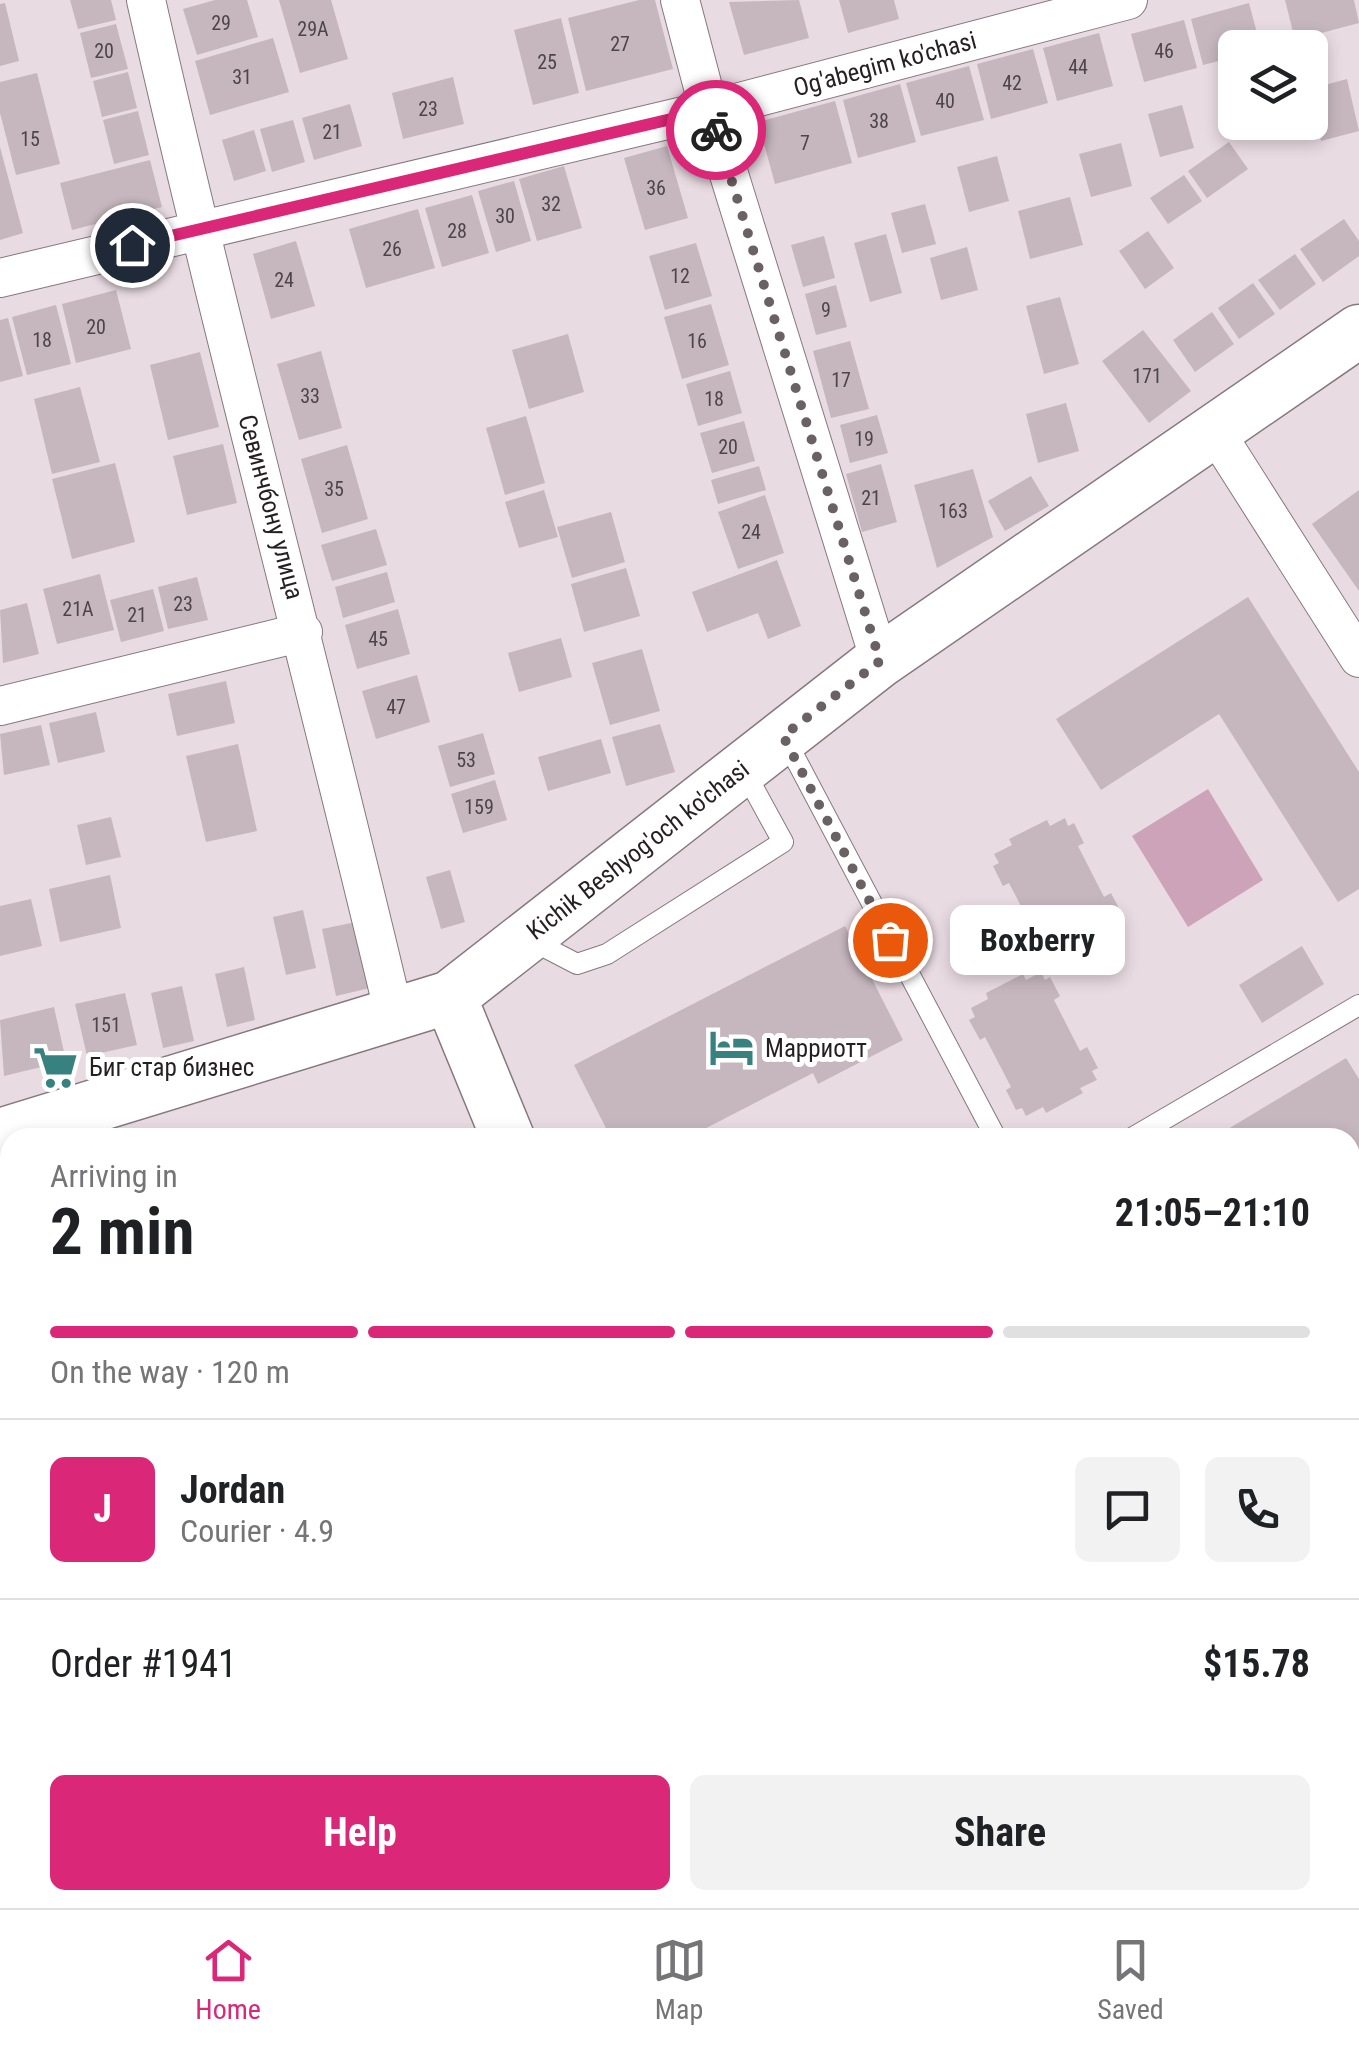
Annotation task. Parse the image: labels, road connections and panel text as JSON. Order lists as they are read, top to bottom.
{
  "streets": {
    "street": ["Og'abegim ko'chasi", "Севинчбону улица", "Kichik Beshyog'och ko'chasi"]
  },
  "crossings": [
    ["Og'abegim ko'chasi", "Севинчбону улица"],
    ["Севинчбону улица", "Kichik Beshyog'och ko'chasi"]
  ],
  "places": {
    "other": ["Boxberry"],
    "hotel": ["Марриотт"],
    "supermarket": ["Биг стар бизнес"]
  },
  "house_numbers": [
    "29",
    "29A",
    "27",
    "20",
    "46",
    "25",
    "44",
    "31",
    "42",
    "40",
    "23",
    "38",
    "21",
    "15",
    "7",
    "36",
    "32",
    "30",
    "28",
    "26",
    "12",
    "24",
    "9",
    "20",
    "18",
    "16",
    "171",
    "17",
    "33",
    "18",
    "19",
    "20",
    "35",
    "21",
    "163",
    "24",
    "23",
    "21A",
    "21",
    "45",
    "47",
    "53",
    "159",
    "151"
  ],
  "page": {
    "bubble": "Boxberry",
    "heading": ["2 min", "Arriving in", "21:05–21:10"],
    "panel": [
      "Jordan",
      "Courier · 4.9",
      "Order #1941",
      "$15.78"
    ],
    "bar": "On the way · 120 m",
    "round": "J",
    "buttons": ["Help", "Share"],
    "tabs": ["Home", "Map", "Saved"]
  }
}
